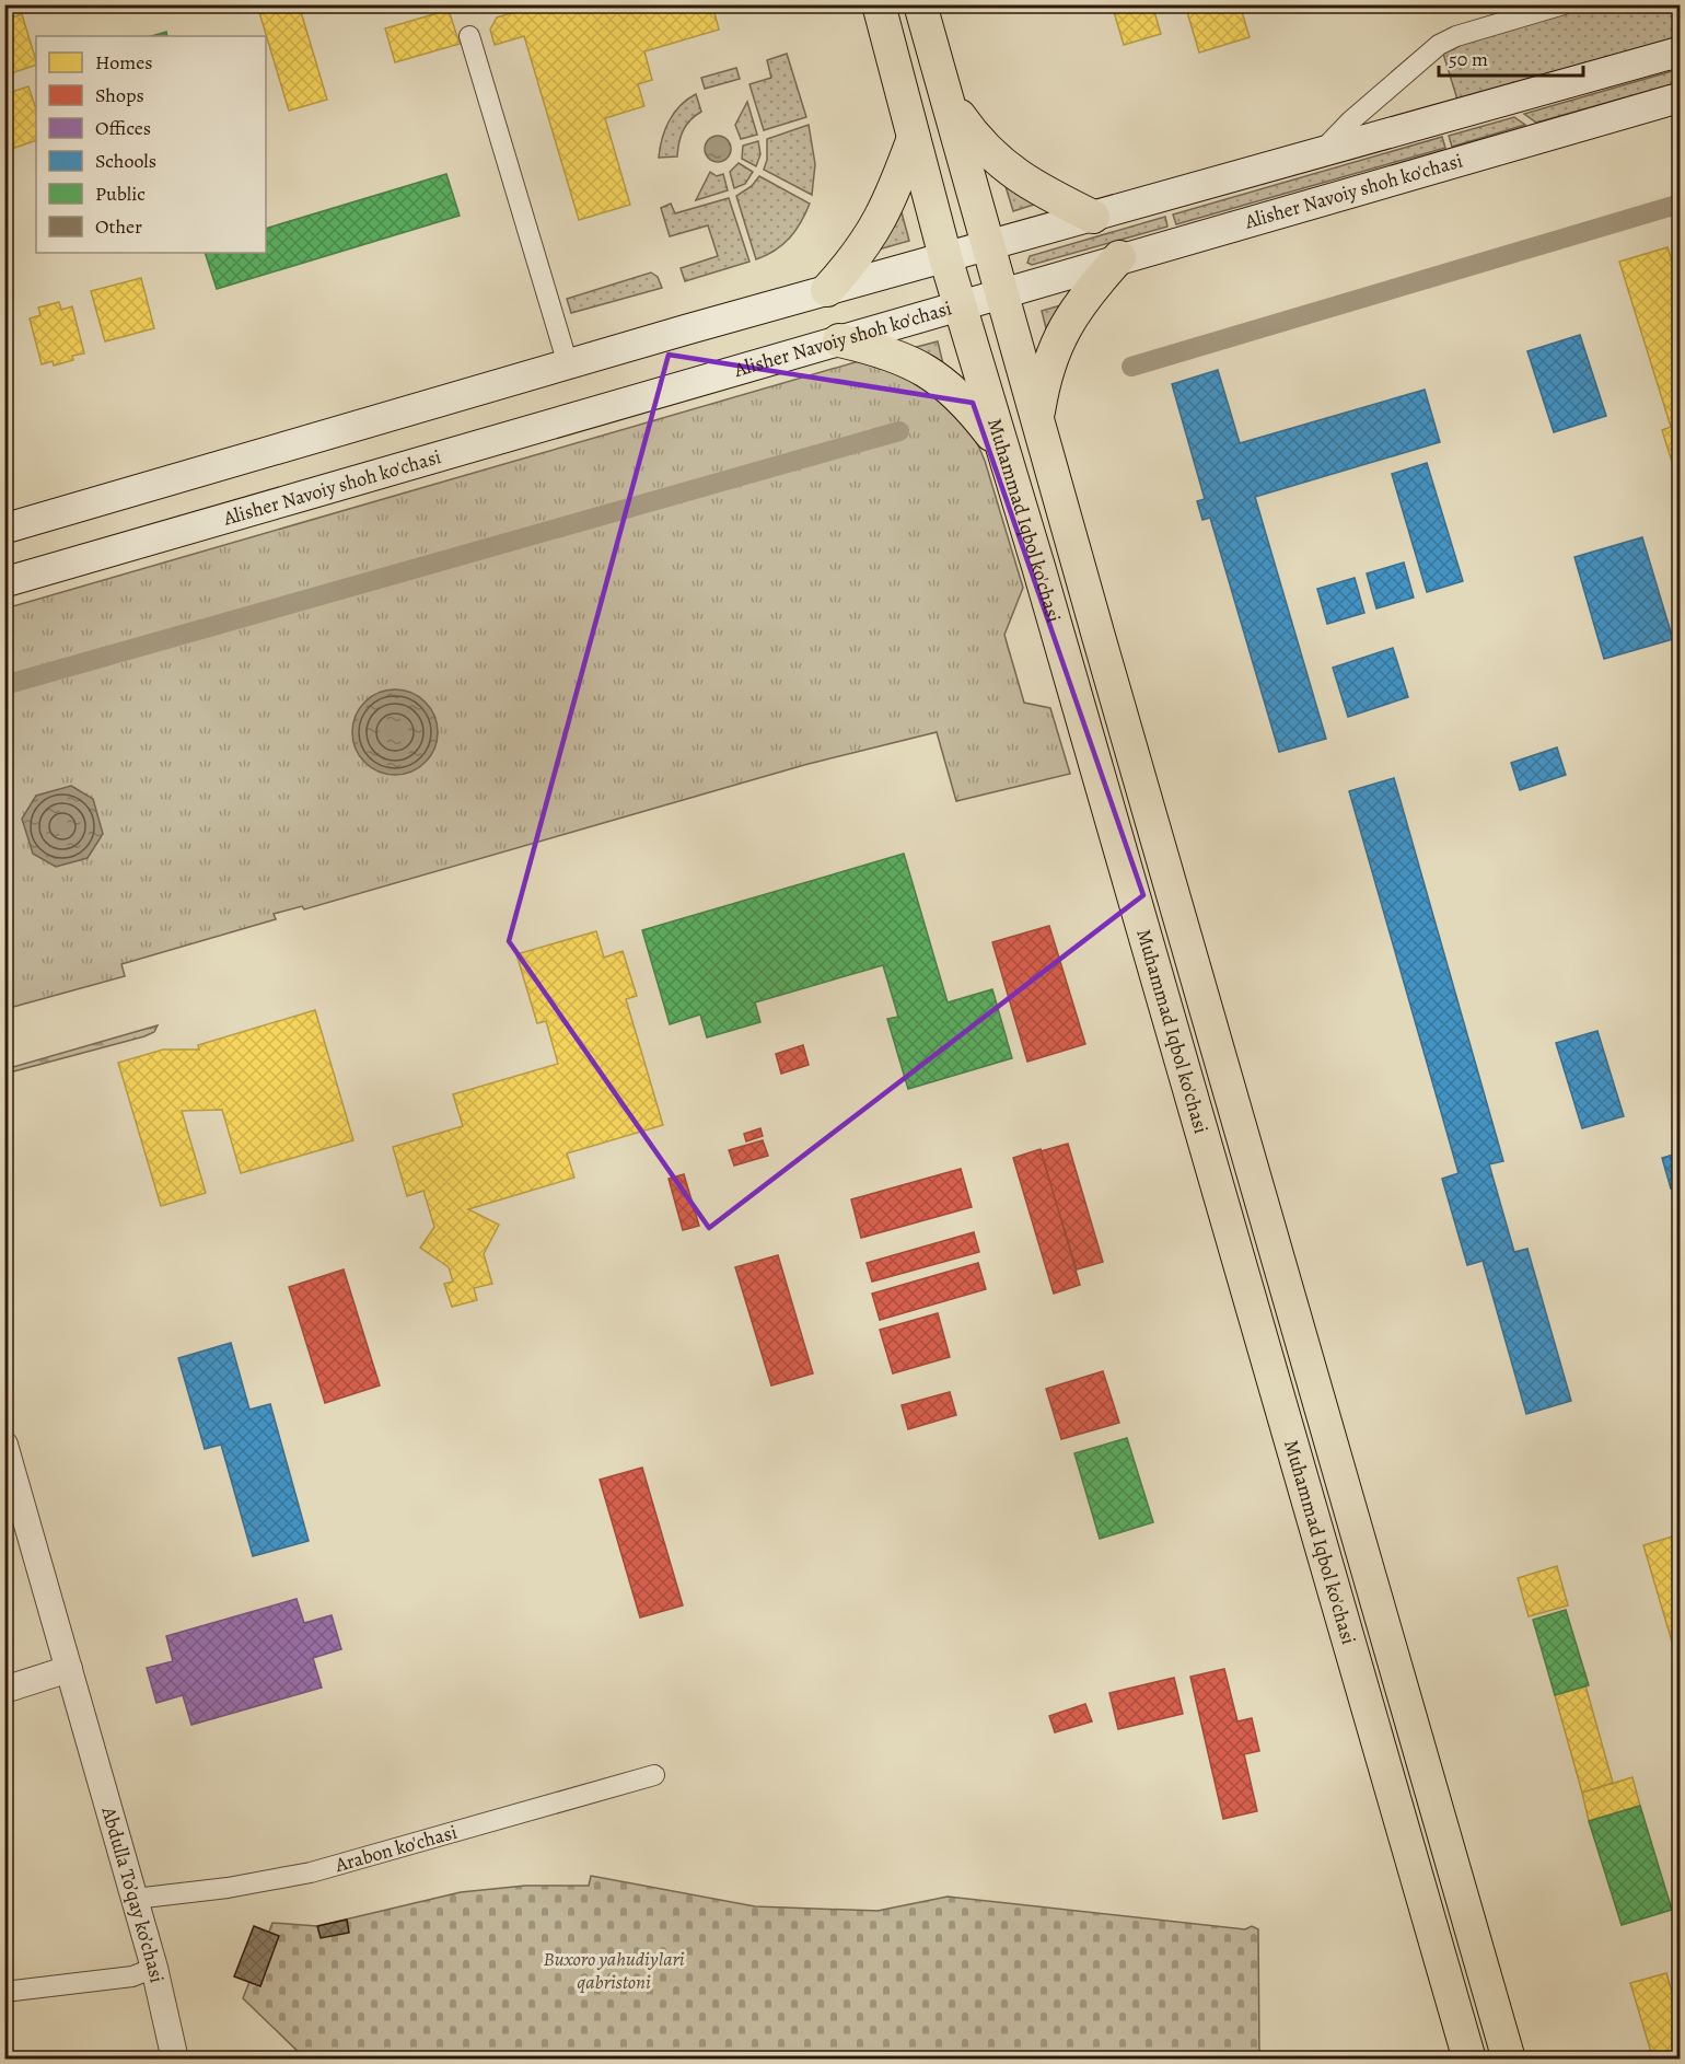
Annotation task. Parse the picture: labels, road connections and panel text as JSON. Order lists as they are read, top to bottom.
{
  "streets": {
    "main road": ["Alisher Navoiy shoh ko'chasi", "Muhammad Iqbol ko'chasi"],
    "street": ["Arabon ko'chasi", "Abdulla To’qay ko’chasi"]
  },
  "crossings": [
    ["Alisher Navoiy shoh ko'chasi", "Muhammad Iqbol ko'chasi"],
    ["Arabon ko'chasi", "Abdulla To’qay ko’chasi"]
  ],
  "parks": ["Buxoro yahudiylari qabristoni"],
  "legend": [
    "Homes",
    "Shops",
    "Offices",
    "Schools",
    "Public",
    "Other"
  ],
  "scale_bar": "50 m"
}
